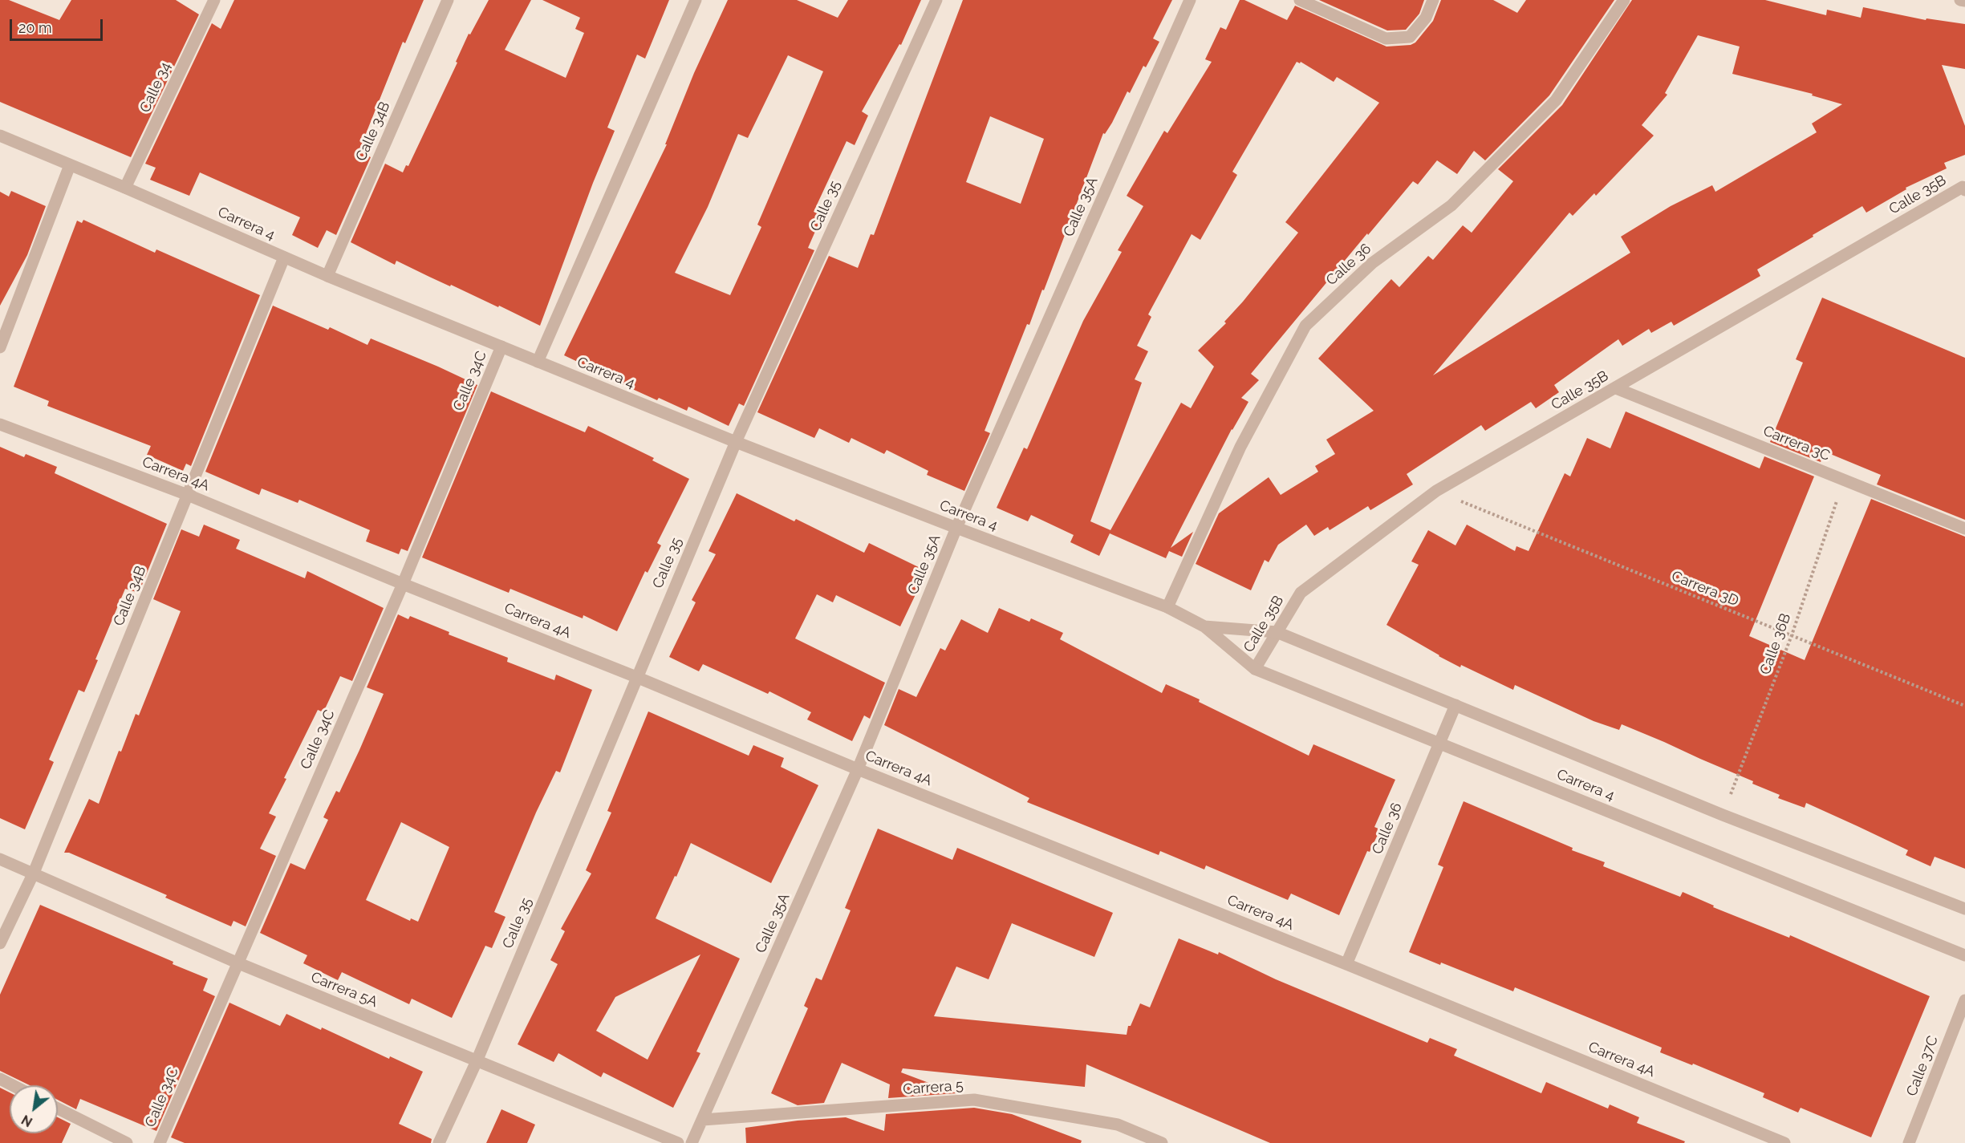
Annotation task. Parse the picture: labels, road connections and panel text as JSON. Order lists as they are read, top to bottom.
{
  "streets": {
    "street": [
      "Calle 34",
      "Calle 34B",
      "Calle 35B",
      "Calle 35",
      "Calle 35A",
      "Carrera 4",
      "Calle 36",
      "Calle 34C",
      "Carrera 3C",
      "Carrera 4A",
      "Carrera 5A",
      "Calle 37C",
      "Carrera 5"
    ],
    "path": ["Carrera 3D", "Calle 36B"]
  },
  "crossings": [
    ["Calle 34", "Carrera 4"],
    ["Calle 34B", "Carrera 4"],
    ["Calle 34B", "Carrera 4A"],
    ["Calle 34B", "Carrera 5A"],
    ["Calle 35B", "Carrera 4"],
    ["Calle 35B", "Carrera 3C"],
    ["Calle 35B", "Carrera 3D"],
    ["Calle 35", "Carrera 4"],
    ["Calle 35", "Carrera 4A"],
    ["Calle 35", "Carrera 5A"],
    ["Calle 35A", "Carrera 4"],
    ["Calle 35A", "Carrera 4A"],
    ["Calle 35A", "Carrera 5"],
    ["Carrera 4", "Calle 36"],
    ["Carrera 4", "Calle 34C"],
    ["Carrera 4", "Calle 36B"],
    ["Calle 36", "Carrera 4A"],
    ["Calle 34C", "Carrera 4A"],
    ["Calle 34C", "Carrera 5A"],
    ["Carrera 3C", "Calle 36B"],
    ["Carrera 3D", "Calle 36B"]
  ],
  "scale_bar": "20 m",
  "north": "bottom left"
}
